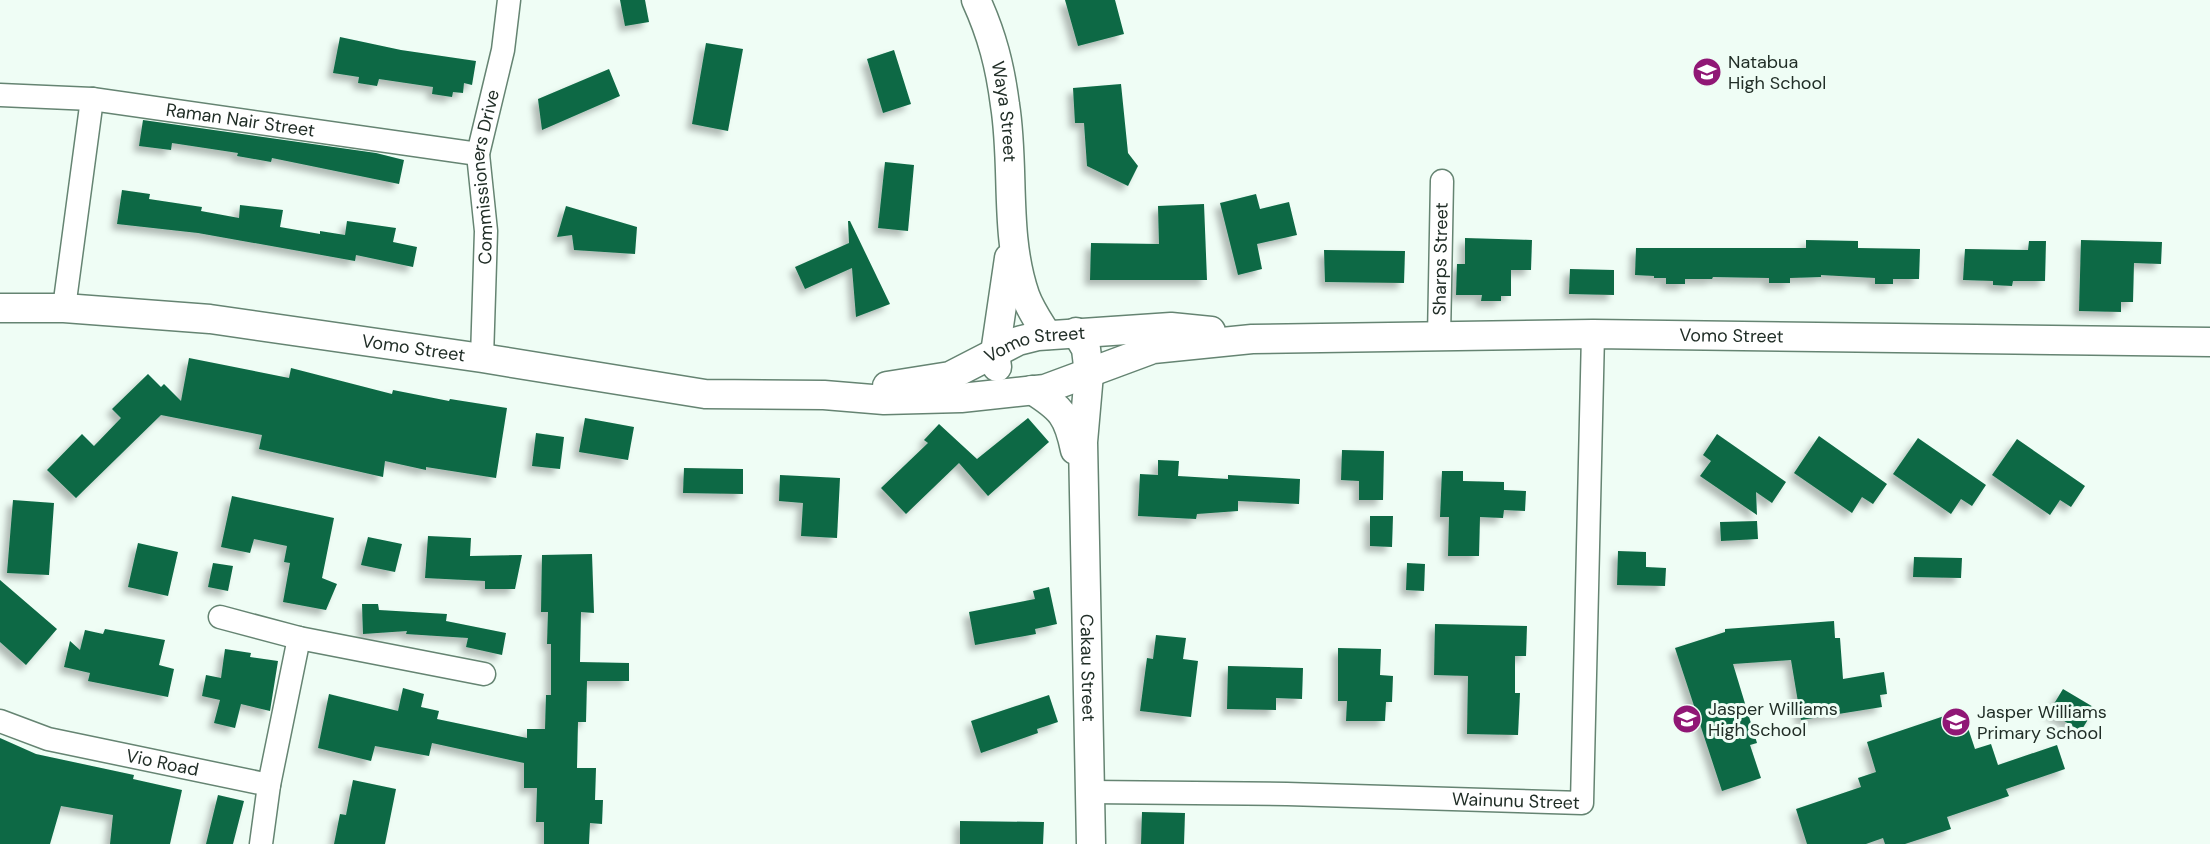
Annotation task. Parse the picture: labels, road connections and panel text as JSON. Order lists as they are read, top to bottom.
{
  "streets": {
    "main road": ["Waya Street", "Vomo Street", "Cakau Street"],
    "street": [
      "Raman Nair Street",
      "Commissioners Drive",
      "Sharps Street",
      "Vio Road",
      "Wainunu Street"
    ]
  },
  "crossings": [
    ["Waya Street", "Vomo Street"],
    ["Raman Nair Street", "Commissioners Drive"],
    ["Commissioners Drive", "Vomo Street"],
    ["Sharps Street", "Vomo Street"],
    ["Vomo Street", "Cakau Street"],
    ["Vomo Street", "Wainunu Street"],
    ["Cakau Street", "Wainunu Street"]
  ],
  "places": {
    "school or university": ["Natabua High School", "Jasper Williams High School", "Jasper Williams Primary School"]
  }
}
